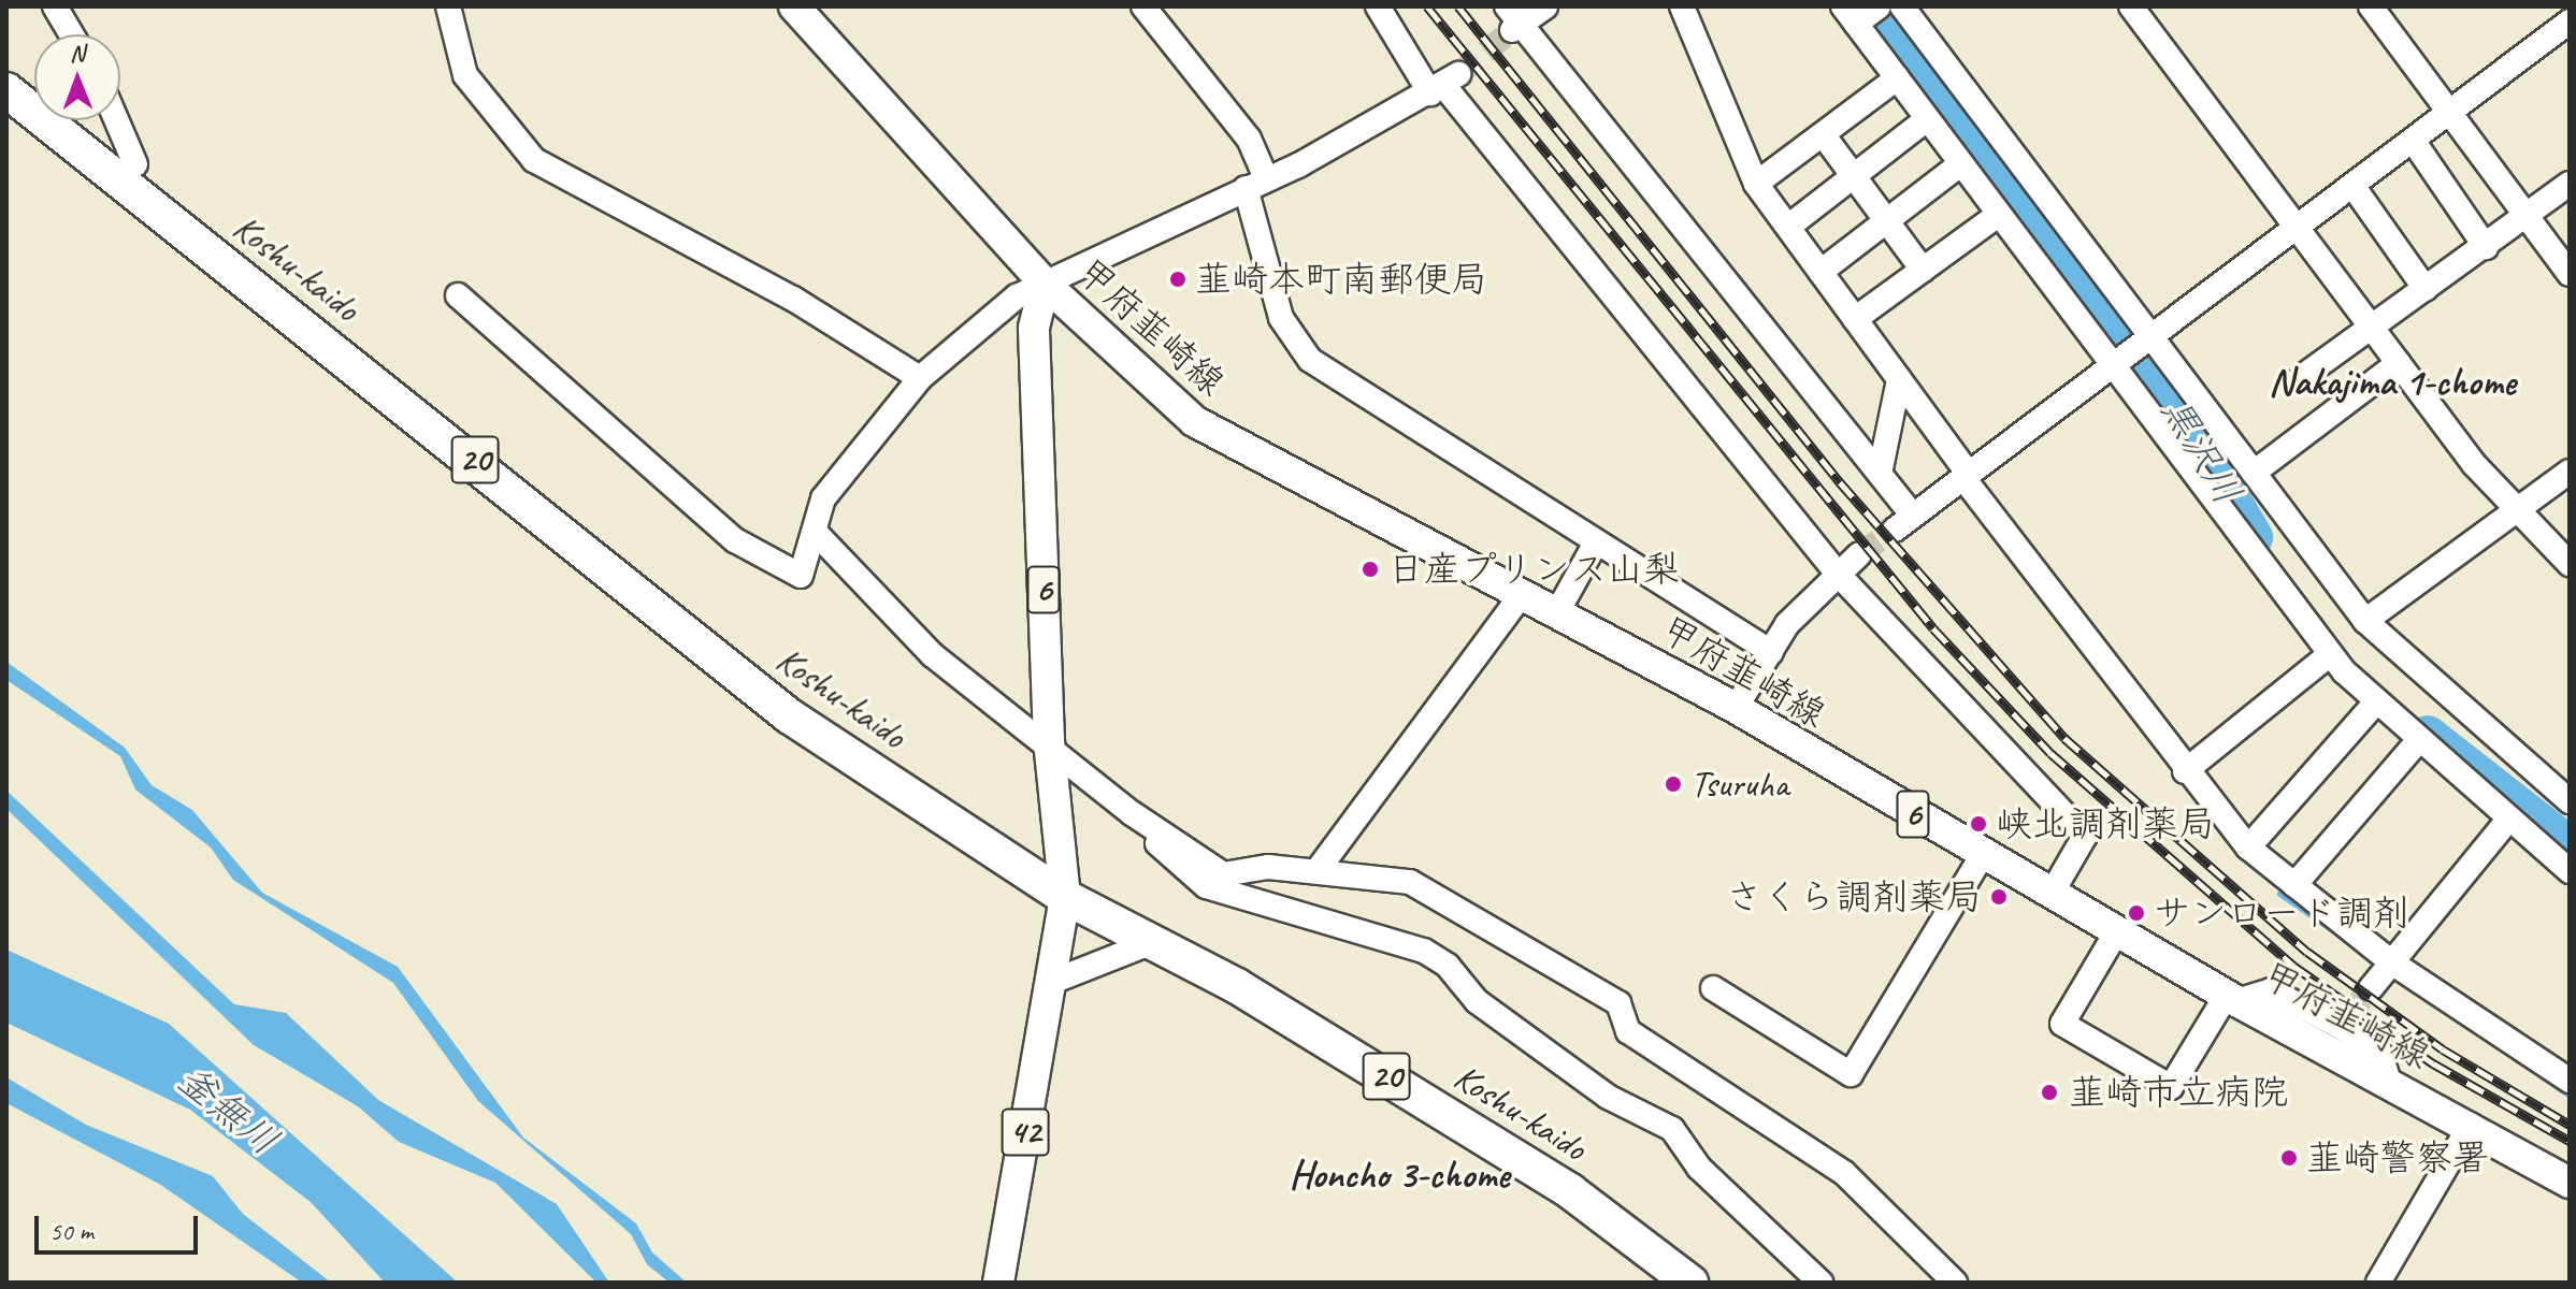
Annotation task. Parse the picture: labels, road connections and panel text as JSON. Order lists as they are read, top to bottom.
{
  "streets": {
    "highway": ["Koshu-kaido", "20"],
    "main road": ["甲府韮崎線", "6", "42"]
  },
  "crossings": [
    ["Koshu-kaido", "6"],
    ["Koshu-kaido", "42"],
    ["甲府韮崎線", "6"],
    ["6", "42"]
  ],
  "districts": ["Nakajima 1-chome", "Honcho 3-chome"],
  "water": ["黒沢川", "釜無川"],
  "places": [
    "韮崎本町南郵便局",
    "日産プリンス山梨",
    "Tsuruha",
    "峡北調剤薬局",
    "さくら調剤薬局",
    "サンロード調剤",
    "韮崎市立病院",
    "韮崎警察署"
  ],
  "scale_bar": "50 m",
  "north": "top"
}
